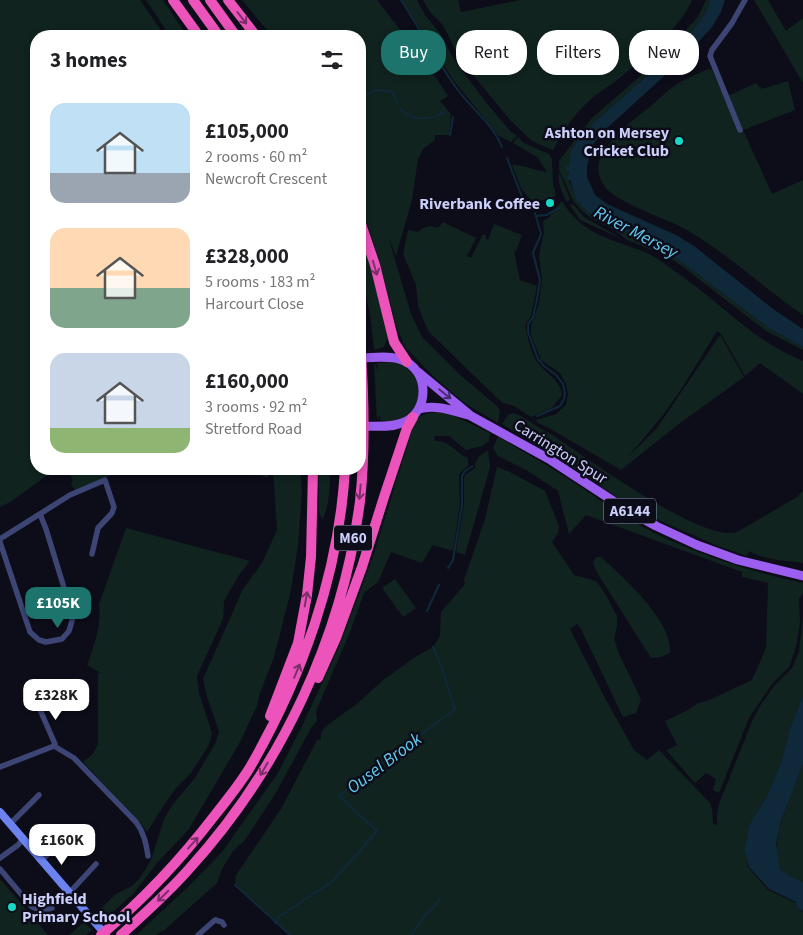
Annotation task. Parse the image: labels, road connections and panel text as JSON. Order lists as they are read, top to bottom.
{
  "streets": {
    "highway": ["M60"],
    "main road": ["Carrington Spur", "A6144"]
  },
  "crossings": [
    ["Carrington Spur", "A6144"],
    ["Carrington Spur", "M60"],
    ["A6144", "M60"]
  ],
  "water": ["River Mersey", "Ousel Brook"],
  "places": ["Ashton on Mersey Cricket Club", "Riverbank Coffee", "Highfield Primary School"],
  "page": {
    "chip": [
      "Buy",
      "Rent",
      "Filters",
      "New"
    ],
    "heading": "3 homes",
    "list": [
      {
        "name": "£105,000",
        "note": "2 rooms · 60 m² · Newcroft Crescent"
      },
      {
        "name": "£328,000",
        "note": "5 rooms · 183 m² · Harcourt Close"
      },
      {
        "name": "£160,000",
        "note": "3 rooms · 92 m² · Stretford Road"
      }
    ],
    "price": ["£105K", "£328K", "£160K"]
  }
}
